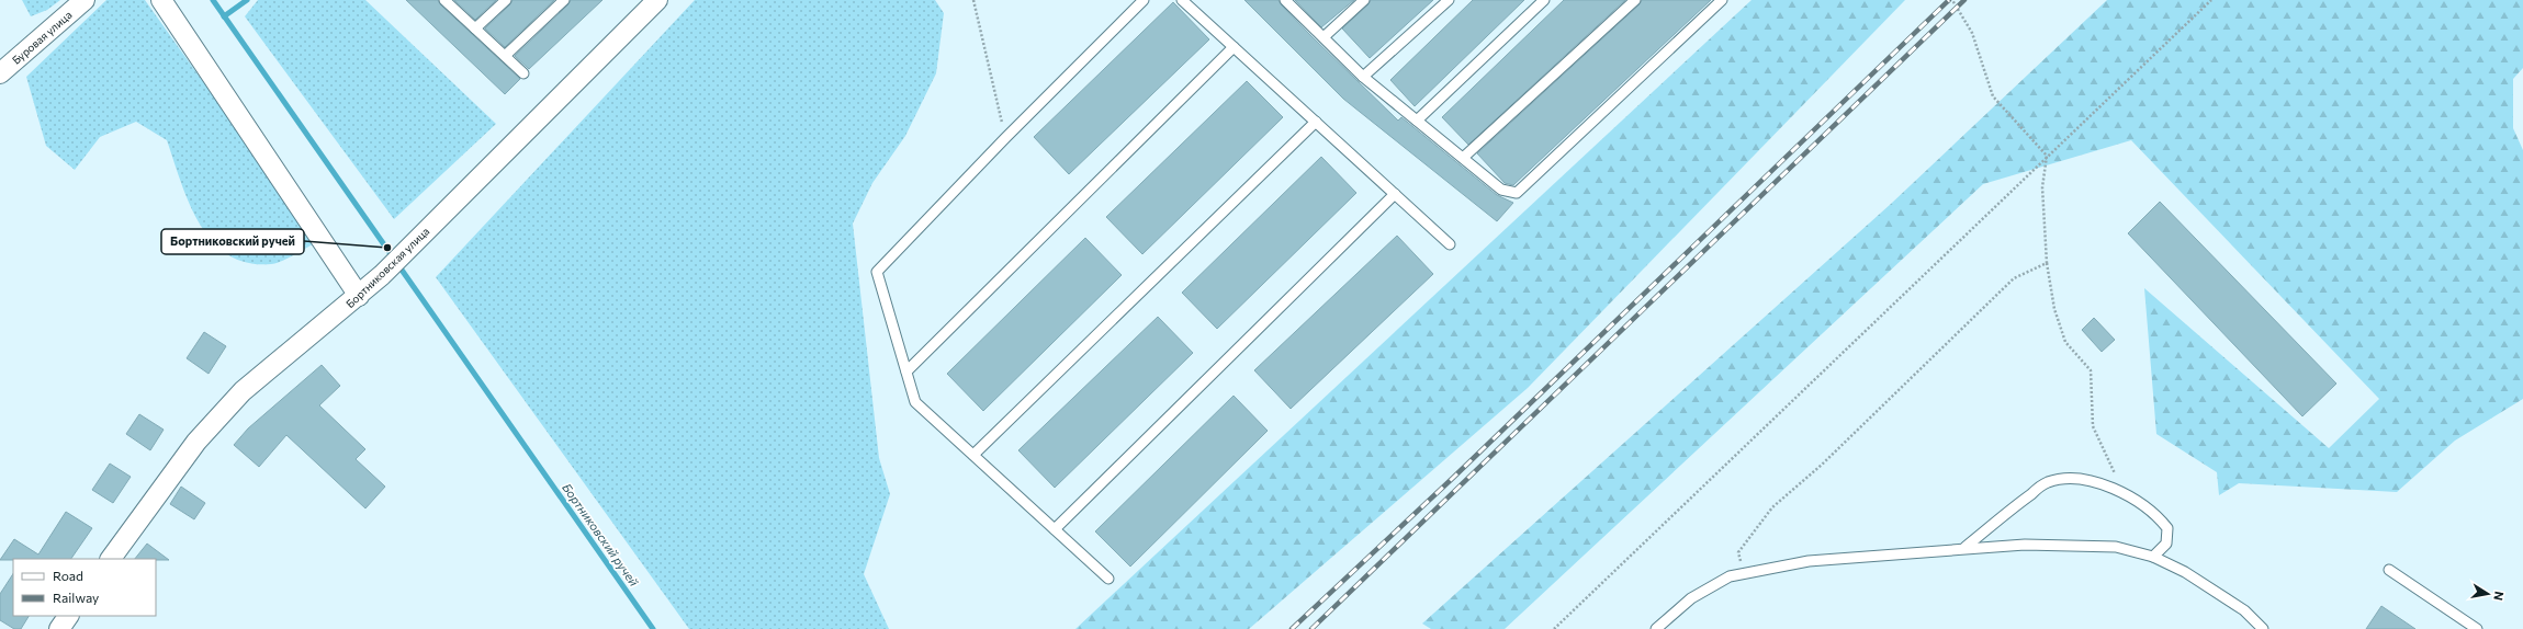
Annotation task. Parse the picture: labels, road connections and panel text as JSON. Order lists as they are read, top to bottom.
{
  "streets": {
    "street": ["Буровая улица", "Бортниковская улица"]
  },
  "water": ["Бортниковский ручей"],
  "places": ["Бортниковский ручей"],
  "legend": ["Road", "Railway"],
  "north": "right"
}
